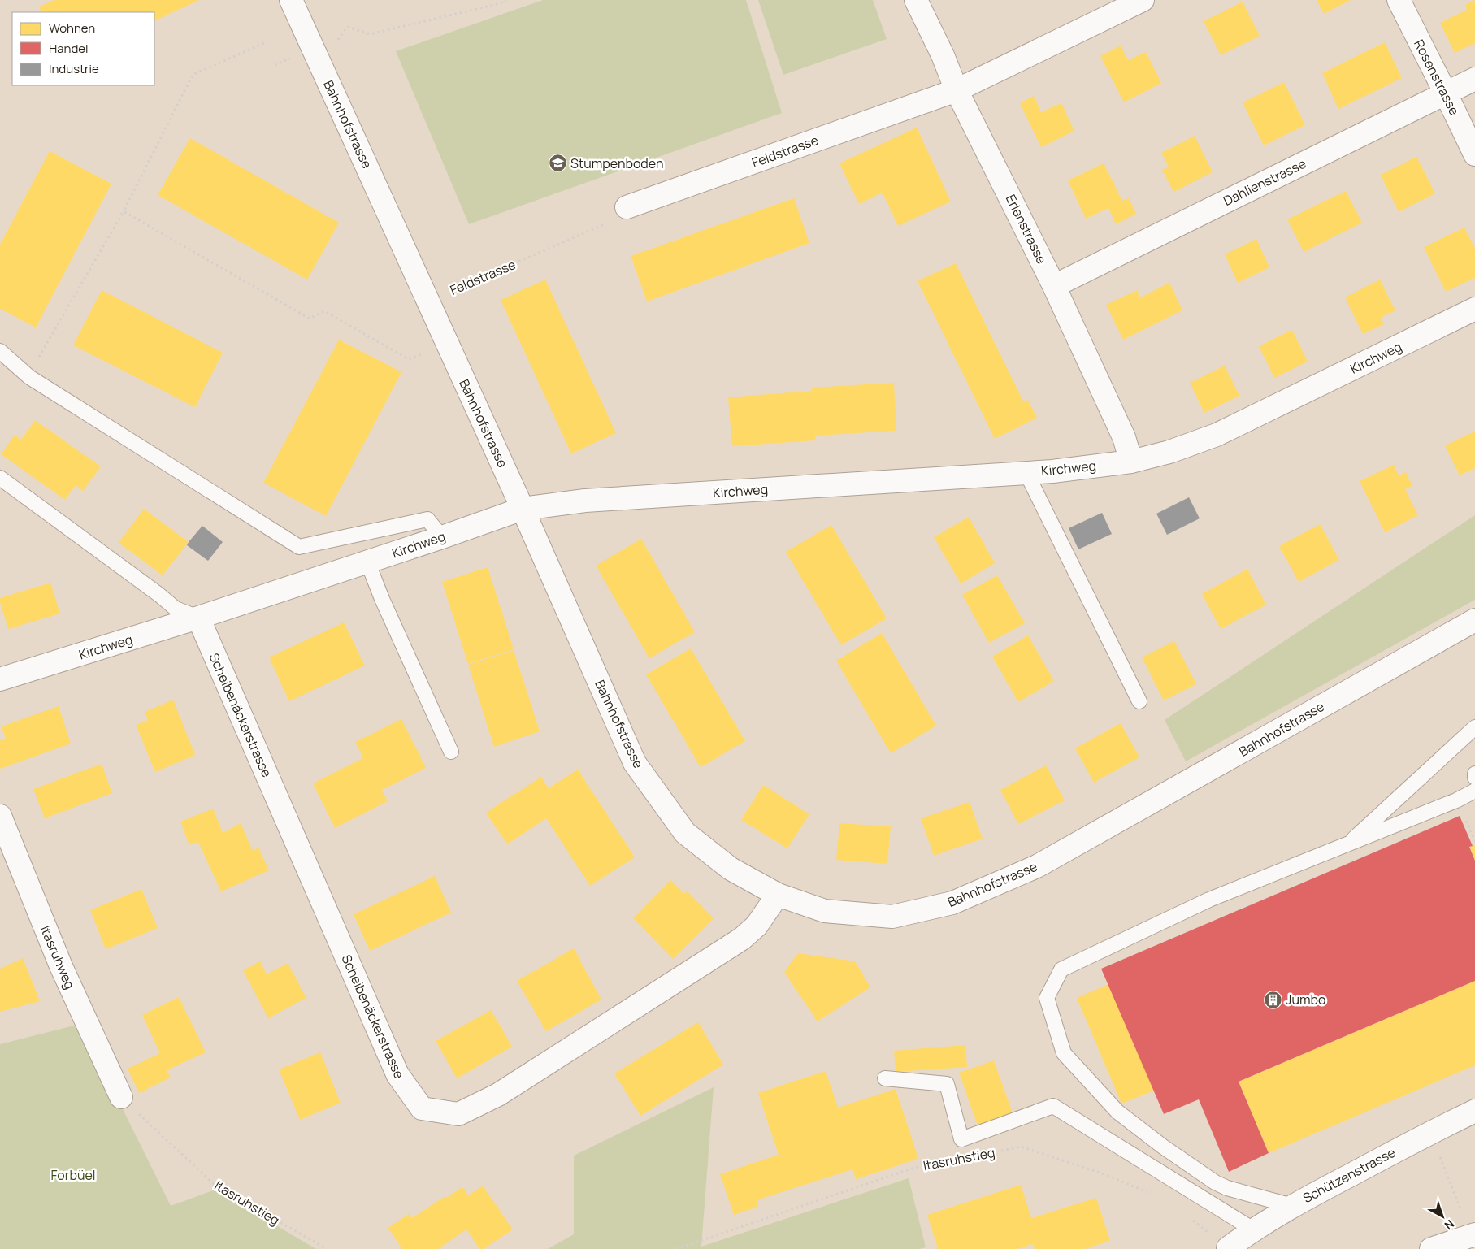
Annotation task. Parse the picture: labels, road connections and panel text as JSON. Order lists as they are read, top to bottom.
{
  "streets": {
    "street": [
      "Rosenstrasse",
      "Bahnhofstrasse",
      "Feldstrasse",
      "Dahlienstrasse",
      "Erlenstrasse",
      "Kirchweg",
      "Scheibenäckerstrasse",
      "Itasruhweg",
      "Schützenstrasse"
    ],
    "path": ["Itasruhstieg"]
  },
  "crossings": [
    ["Rosenstrasse", "Dahlienstrasse"],
    ["Bahnhofstrasse", "Feldstrasse"],
    ["Bahnhofstrasse", "Kirchweg"],
    ["Bahnhofstrasse", "Scheibenäckerstrasse"],
    ["Feldstrasse", "Erlenstrasse"],
    ["Dahlienstrasse", "Erlenstrasse"],
    ["Erlenstrasse", "Kirchweg"],
    ["Kirchweg", "Scheibenäckerstrasse"],
    ["Itasruhweg", "Itasruhstieg"]
  ],
  "parks": ["Forbüel"],
  "places": {
    "school or university": ["Stumpenboden"],
    "building": ["Jumbo"]
  },
  "legend": ["Wohnen", "Handel", "Industrie"],
  "north": "bottom right"
}
